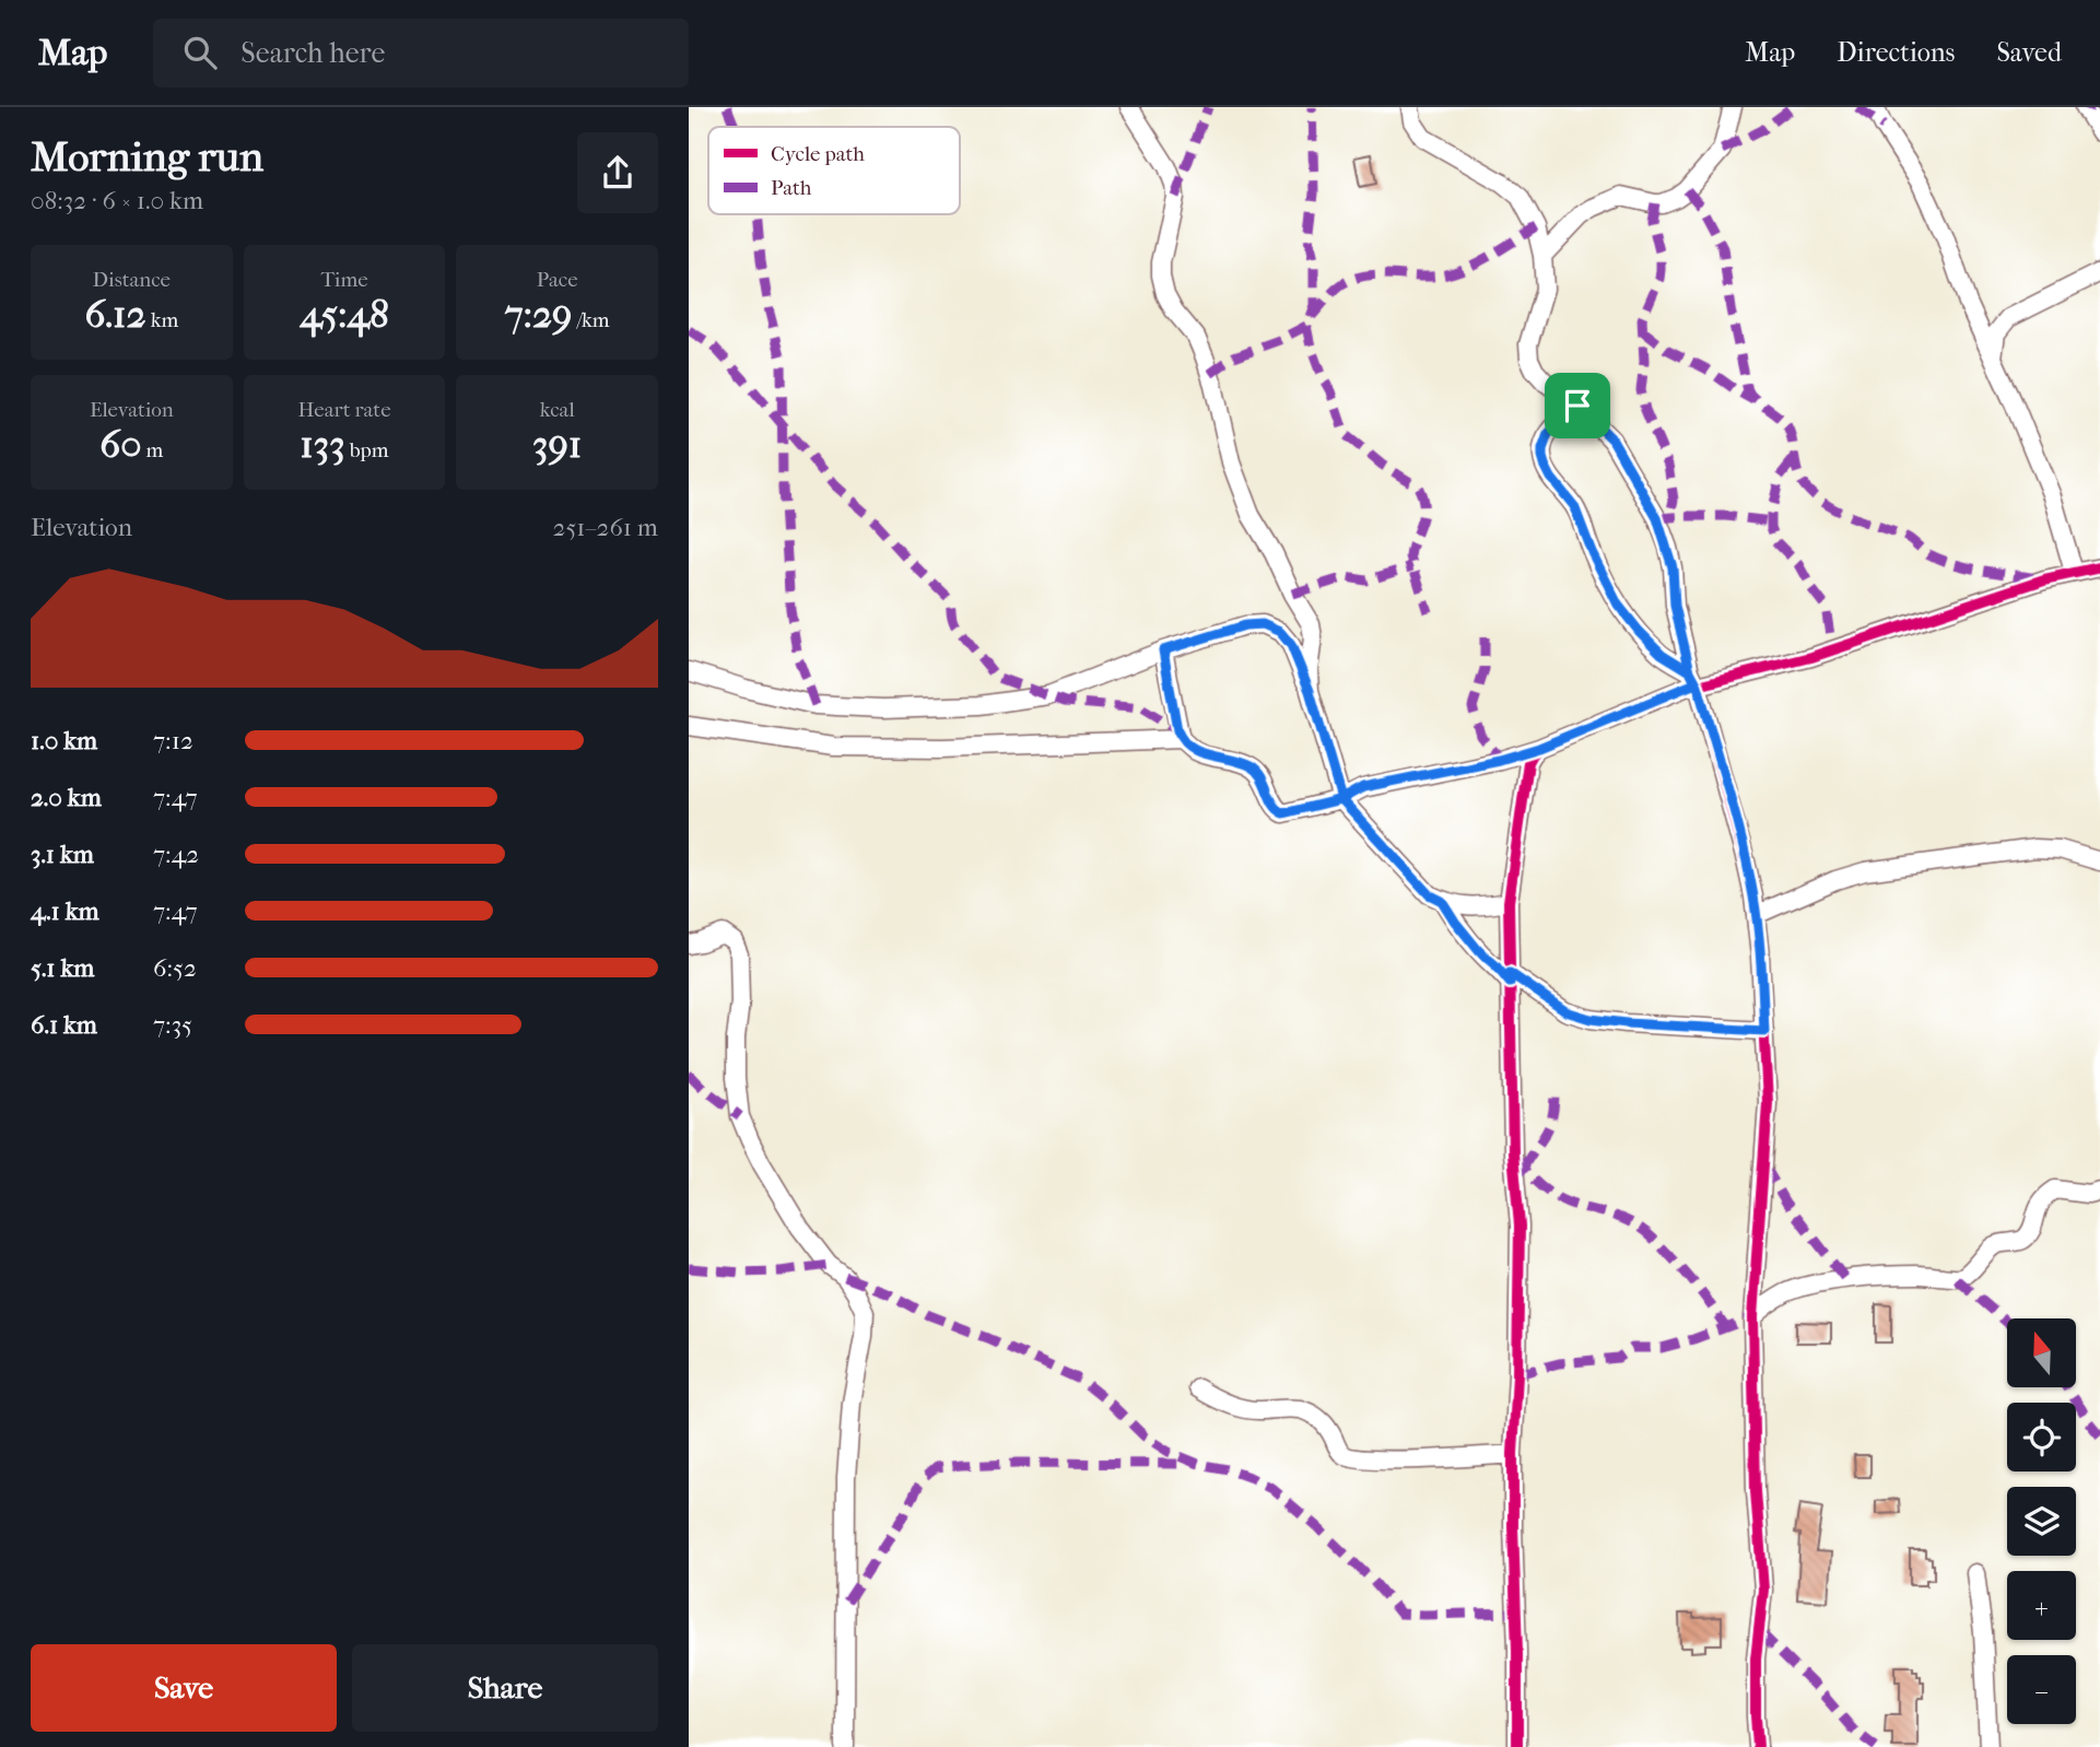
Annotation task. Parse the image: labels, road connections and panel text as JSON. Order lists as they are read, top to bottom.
{
  "legend": ["Cycle path", "Path"],
  "north": "top",
  "page": {
    "header": "Map",
    "search": "Search here",
    "nav": ["Map", "Directions", "Saved"],
    "heading": ["Morning run", "08:32 · 6 × 1.0 km"],
    "stats": [
      ["Distance", "6.12 km"],
      ["Time", "45:48"],
      ["Pace", "7:29 /km"],
      ["Elevation", "60 m"],
      ["Heart rate", "133 bpm"],
      ["kcal", "391"]
    ],
    "chart": ["Elevation", "251–261 m"],
    "list": [
      {
        "name": "1.0 km",
        "note": "7:12"
      },
      {
        "name": "2.0 km",
        "note": "7:47"
      },
      {
        "name": "3.1 km",
        "note": "7:42"
      },
      {
        "name": "4.1 km",
        "note": "7:47"
      },
      {
        "name": "5.1 km",
        "note": "6:52"
      },
      {
        "name": "6.1 km",
        "note": "7:35"
      }
    ],
    "map_buttons": ["+", "−"],
    "buttons": ["Save", "Share"]
  }
}
